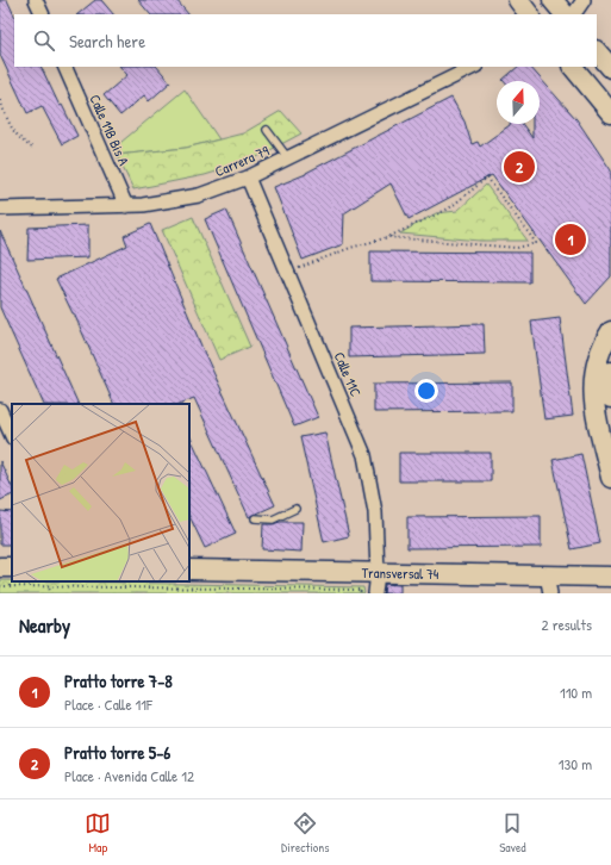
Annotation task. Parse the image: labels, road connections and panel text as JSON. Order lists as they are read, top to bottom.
{
  "streets": {
    "street": [
      "Calle 11B Bis A",
      "Carrera 79",
      "Calle 11C",
      "Transversal 74"
    ]
  },
  "crossings": [
    ["Calle 11B Bis A", "Carrera 79"],
    ["Carrera 79", "Calle 11C"],
    ["Calle 11C", "Transversal 74"]
  ],
  "north": "top",
  "page": {
    "search": "Search here",
    "pins": ["2", "1"],
    "heading": ["Nearby", "2 results"],
    "list": [
      {
        "mark": "1",
        "name": "Pratto torre 7-8",
        "note": "Place · Calle 11F",
        "value": "110 m"
      },
      {
        "mark": "2",
        "name": "Pratto torre 5-6",
        "note": "Place · Avenida Calle 12",
        "value": "130 m"
      }
    ],
    "nav": ["Map", "Directions", "Saved"]
  }
}
